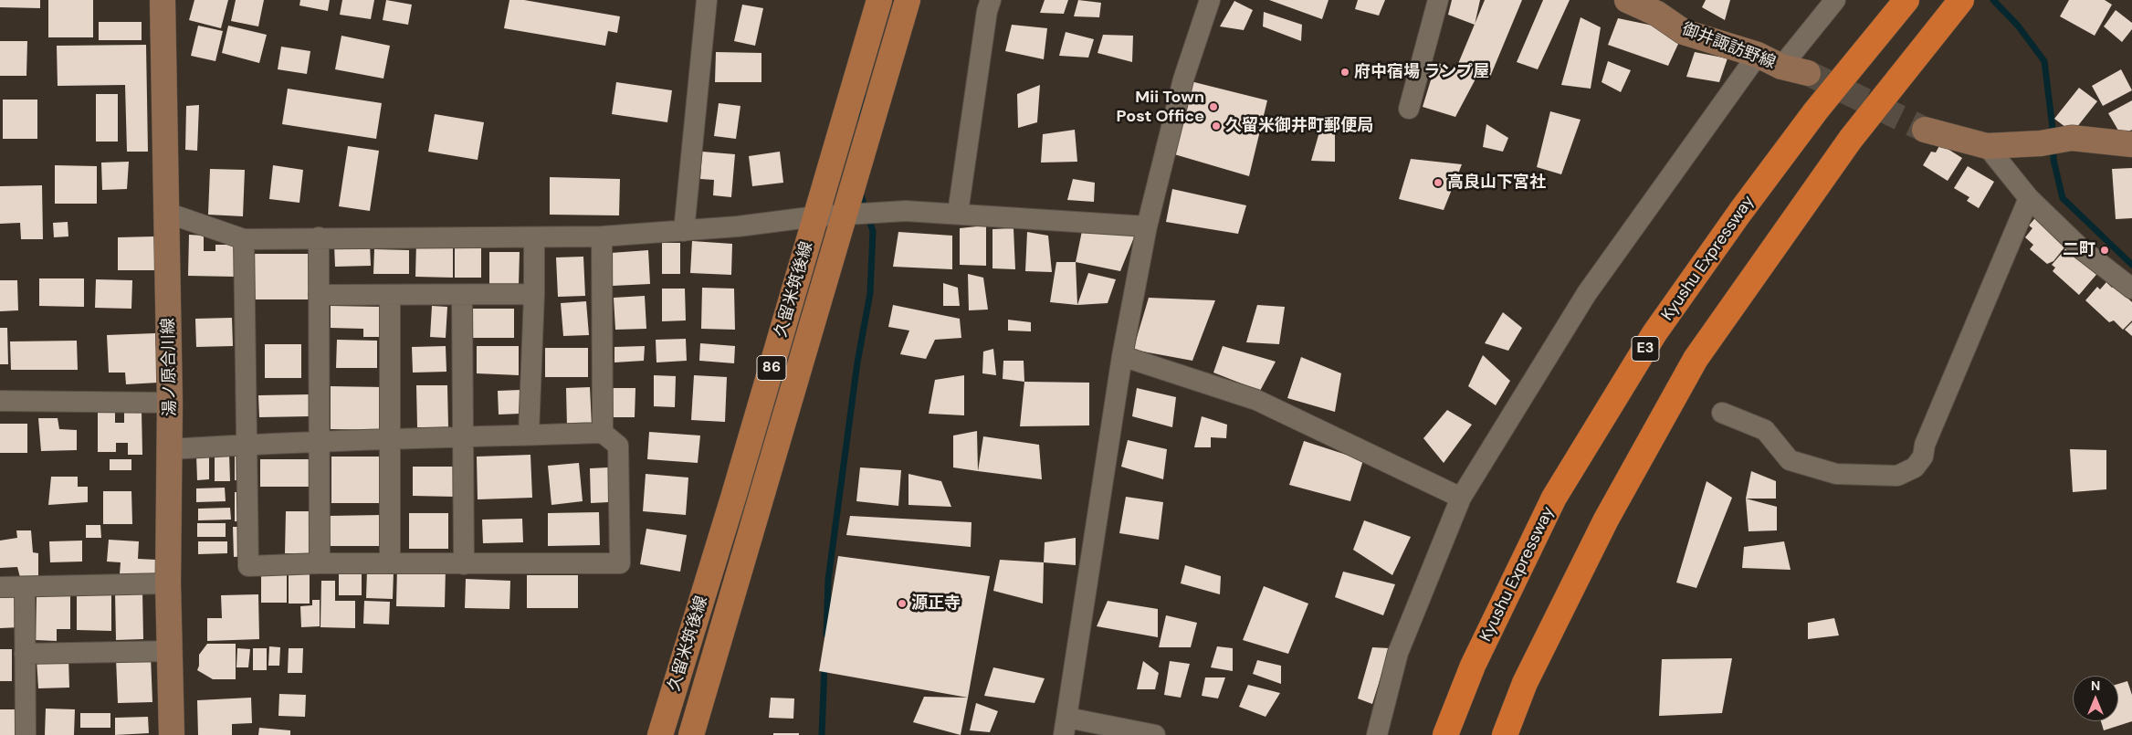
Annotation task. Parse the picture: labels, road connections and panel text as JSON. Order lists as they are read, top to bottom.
{
  "streets": {
    "highway": ["Kyushu Expressway", "E3"],
    "main road": [
      "御井諏訪野線",
      "久留米筑後線",
      "湯ノ原合川線",
      "86"
    ]
  },
  "places": [
    "府中宿場 ランプ屋",
    "Mii Town Post Office",
    "久留米御井町郵便局",
    "高良山下宮社",
    "二町",
    "源正寺"
  ],
  "north": "top"
}
